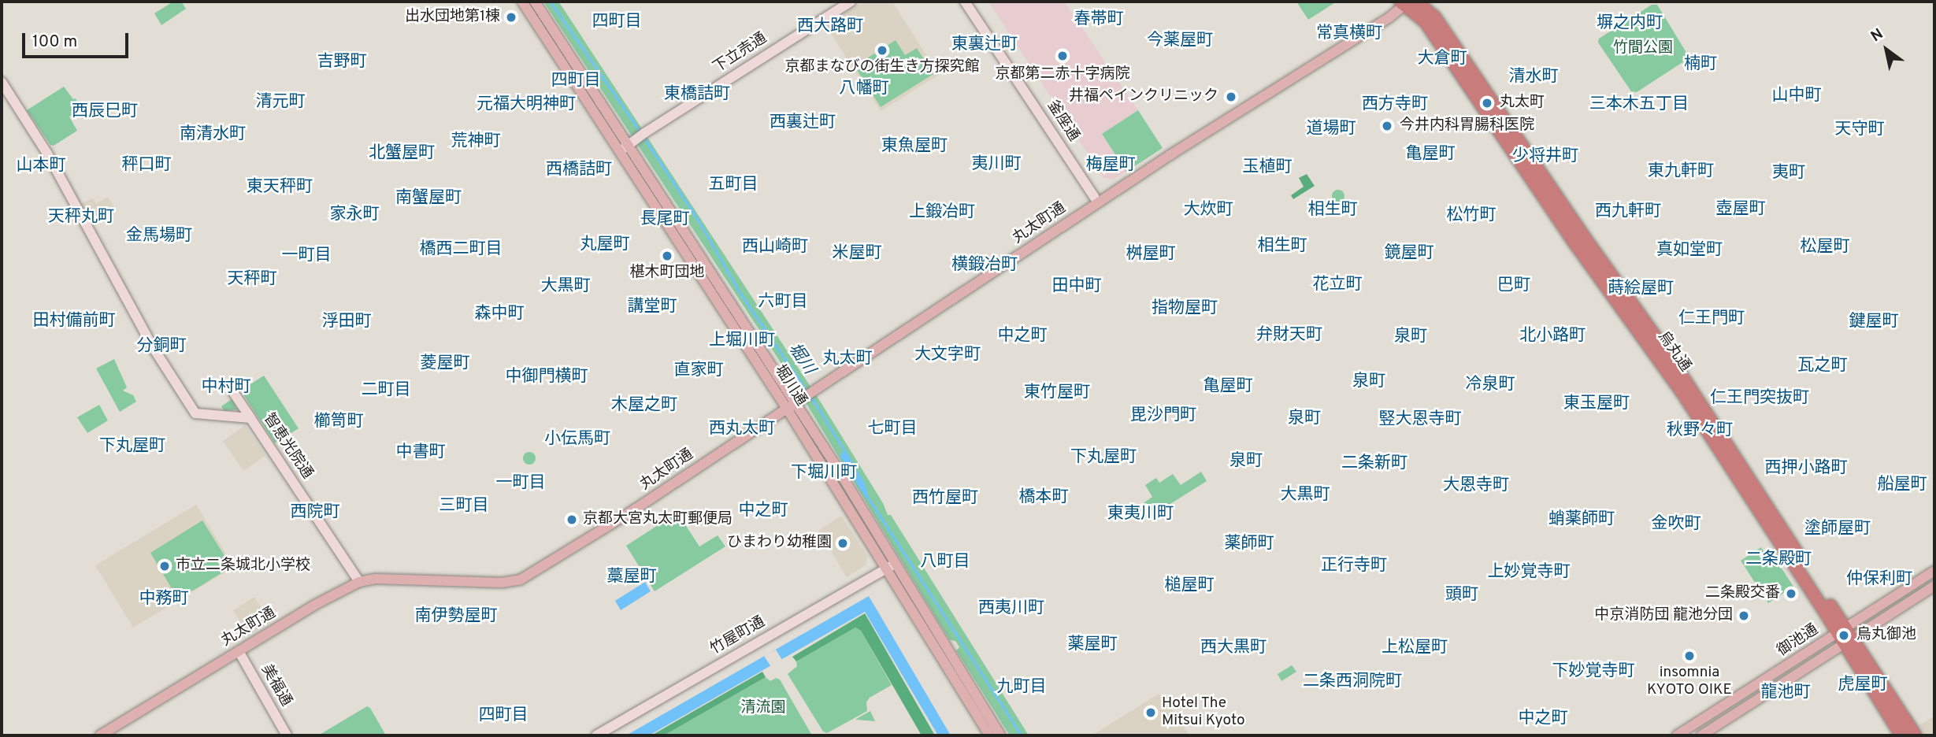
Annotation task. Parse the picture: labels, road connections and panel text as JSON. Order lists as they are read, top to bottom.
{
  "streets": {
    "highway": ["烏丸通"],
    "main road": ["丸太町通", "堀川通", "御池通"],
    "street": [
      "下立売通",
      "釜座通",
      "智恵光院通",
      "竹屋町通",
      "美福通"
    ]
  },
  "crossings": [
    ["下立売通", "堀川通"],
    ["釜座通", "丸太町通"],
    ["丸太町通", "烏丸通"],
    ["丸太町通", "堀川通"],
    ["丸太町通", "智恵光院通"],
    ["丸太町通", "美福通"],
    ["烏丸通", "御池通"],
    ["堀川通", "竹屋町通"]
  ],
  "districts": [
    "春帯町",
    "四町目",
    "塀之内町",
    "西大路町",
    "常真横町",
    "今薬屋町",
    "東裏辻町",
    "大倉町",
    "吉野町",
    "楠町",
    "清水町",
    "四町目",
    "八幡町",
    "東橋詰町",
    "山中町",
    "清元町",
    "元福大明神町",
    "西方寺町",
    "三本木五丁目",
    "西辰巳町",
    "西裏辻町",
    "道場町",
    "天守町",
    "南清水町",
    "荒神町",
    "東魚屋町",
    "北蟹屋町",
    "亀屋町",
    "少将井町",
    "夷川町",
    "秤口町",
    "梅屋町",
    "山本町",
    "玉植町",
    "西橋詰町",
    "東九軒町",
    "夷町",
    "五町目",
    "東天秤町",
    "南蟹屋町",
    "壺屋町",
    "大炊町",
    "相生町",
    "西九軒町",
    "上鍛冶町",
    "家永町",
    "松竹町",
    "天秤丸町",
    "長尾町",
    "金馬場町",
    "丸屋町",
    "相生町",
    "西山崎町",
    "松屋町",
    "橋西二町目",
    "真如堂町",
    "米屋町",
    "鏡屋町",
    "桝屋町",
    "一町目",
    "横鍛冶町",
    "天秤町",
    "花立町",
    "巴町",
    "大黒町",
    "田中町",
    "蒔絵屋町",
    "六町目",
    "講堂町",
    "指物屋町",
    "森中町",
    "仁王門町",
    "田村備前町",
    "浮田町",
    "鍵屋町",
    "弁財天町",
    "中之町",
    "北小路町",
    "泉町",
    "上堀川町",
    "分銅町",
    "大文字町",
    "丸太町",
    "菱屋町",
    "瓦之町",
    "直家町",
    "中御門横町",
    "泉町",
    "冷泉町",
    "亀屋町",
    "中村町",
    "二町目",
    "東竹屋町",
    "仁王門突抜町",
    "東玉屋町",
    "木屋之町",
    "毘沙門町",
    "泉町",
    "竪大恩寺町",
    "櫛笥町",
    "西丸太町",
    "七町目",
    "秋野々町",
    "小伝馬町",
    "下丸屋町",
    "中書町",
    "下丸屋町",
    "泉町",
    "二条新町",
    "西押小路町",
    "下堀川町",
    "一町目",
    "船屋町",
    "大恩寺町",
    "大黒町",
    "橋本町",
    "西竹屋町",
    "三町目",
    "中之町",
    "西院町",
    "東夷川町",
    "蛸薬師町",
    "金吹町",
    "塗師屋町",
    "薬師町",
    "二条殿町",
    "八町目",
    "正行寺町",
    "上妙覚寺町",
    "藁屋町",
    "仲保利町",
    "槌屋町",
    "頭町",
    "中務町",
    "西夷川町",
    "南伊勢屋町",
    "薬屋町",
    "西大黒町",
    "上松屋町",
    "下妙覚寺町",
    "二条西洞院町",
    "虎屋町",
    "九町目",
    "龍池町",
    "四町目",
    "中之町"
  ],
  "water": ["堀川"],
  "parks": ["竹間公園", "清流園"],
  "places": [
    "出水団地第1棟",
    "京都まなびの街生き方探究館",
    "京都第二赤十字病院",
    "井福ペインクリニック",
    "丸太町",
    "今井内科胃腸科医院",
    "椹木町団地",
    "京都大宮丸太町郵便局",
    "ひまわり幼稚園",
    "市立二条城北小学校",
    "二条殿交番",
    "中京消防団 龍池分団",
    "烏丸御池",
    "insomnia KYOTO OIKE",
    "Hotel The Mitsui Kyoto"
  ],
  "scale_bar": "100 m",
  "north": "top left"
}
